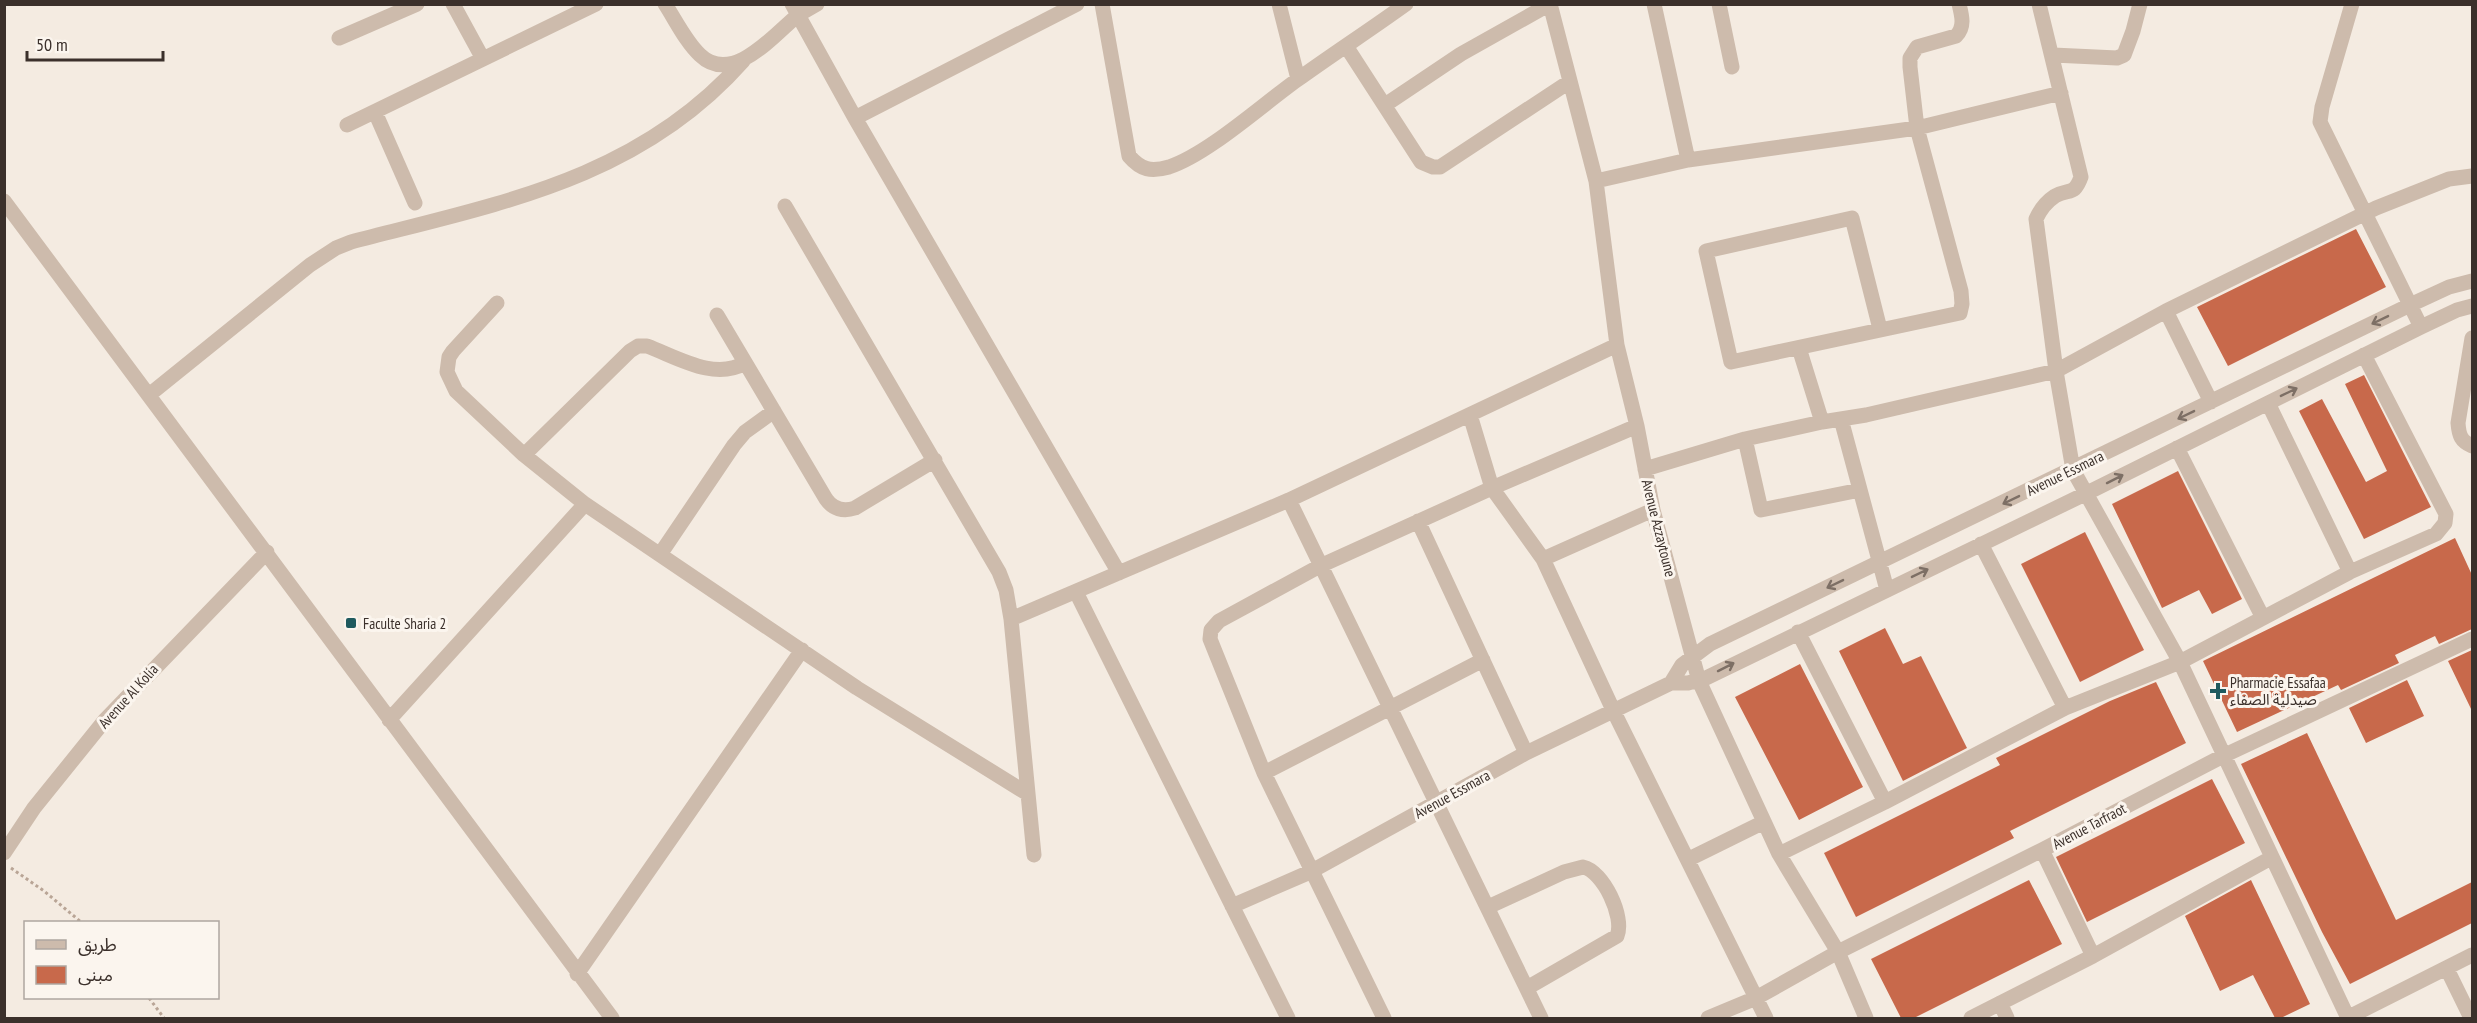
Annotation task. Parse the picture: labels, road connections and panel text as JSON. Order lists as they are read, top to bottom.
{
  "streets": {
    "street": [
      "Avenue Essmara",
      "Avenue Azzaytoune",
      "Avenue Al Kolia",
      "Avenue Tarfraot"
    ]
  },
  "crossings": [
    ["Avenue Essmara", "Avenue Azzaytoune"],
    ["Avenue Azzaytoune", "Avenue Tarfraot"]
  ],
  "places": {
    "transit": ["Faculte Sharia 2"],
    "health": ["Pharmacie Essafaa صيدلية الصفاء"]
  },
  "legend": ["طريق", "مبنى"],
  "scale_bar": "50 m"
}
